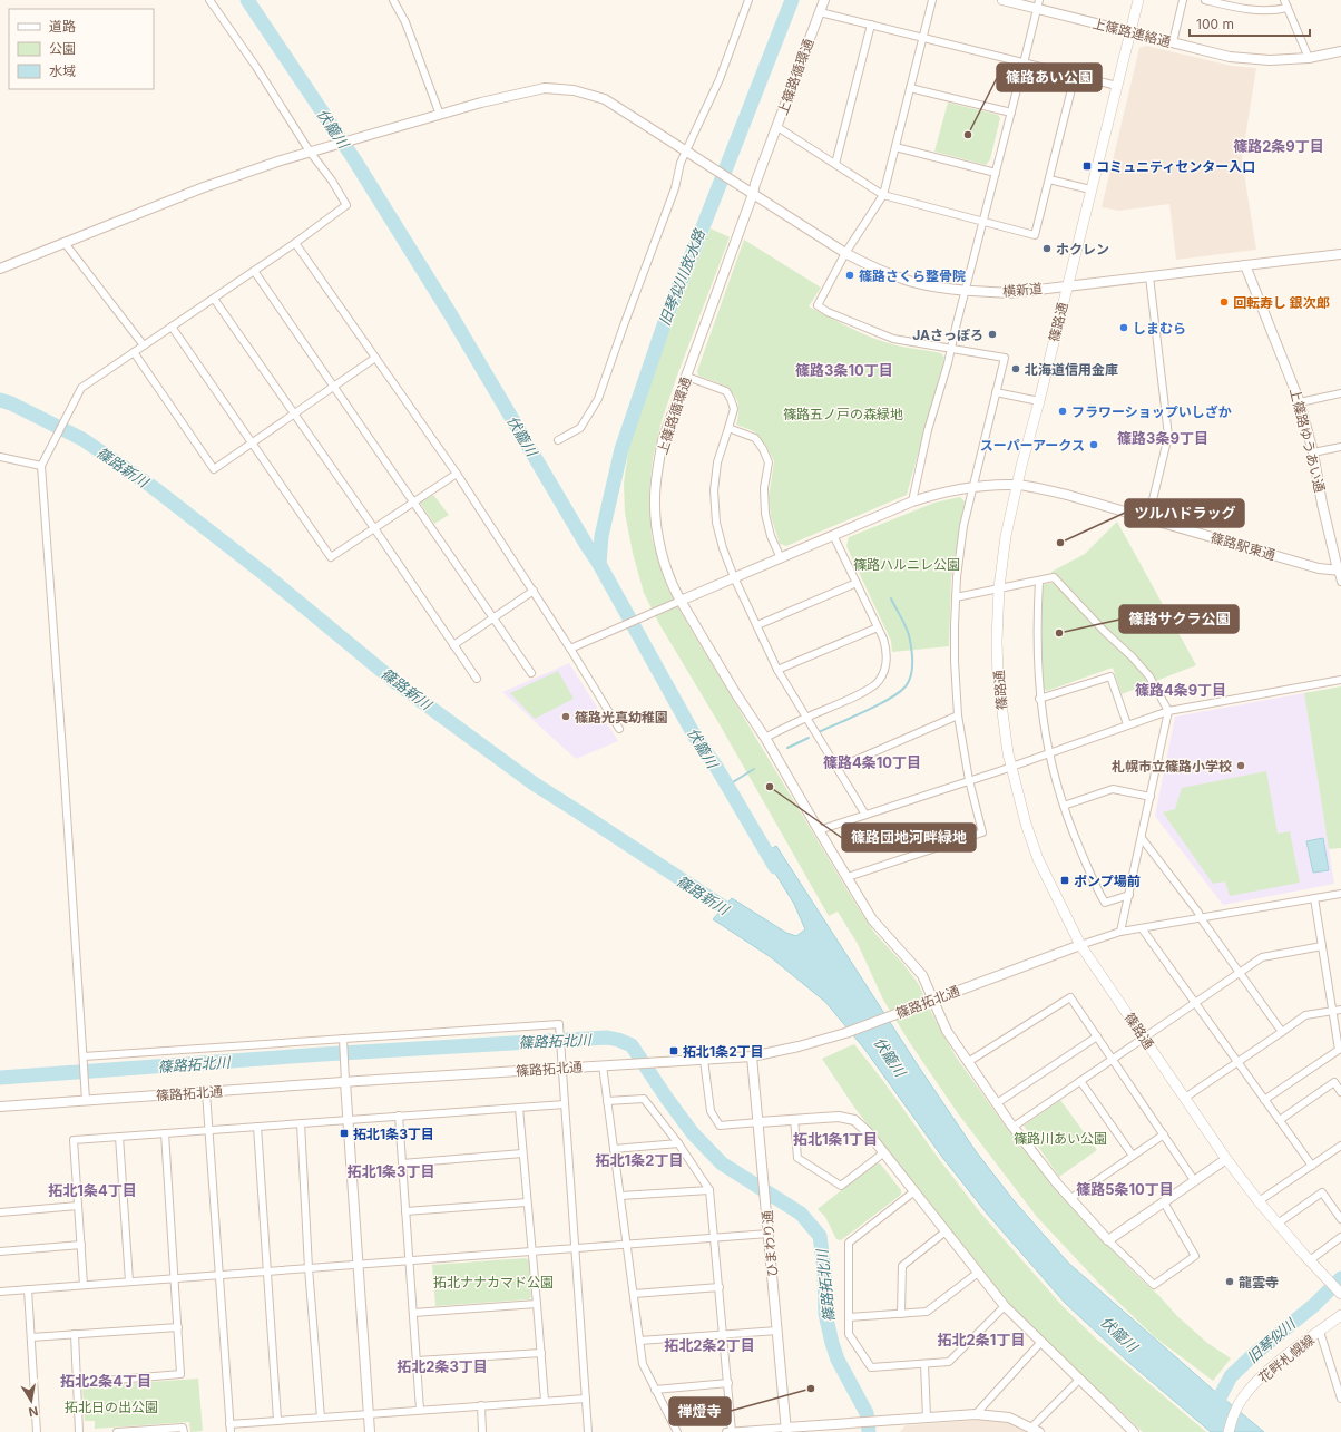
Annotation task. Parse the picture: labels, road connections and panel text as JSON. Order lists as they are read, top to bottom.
{
  "streets": {
    "main road": ["篠路通", "花畔札幌線"],
    "street": [
      "上篠路連絡通",
      "上篠路循環通",
      "横新道",
      "上篠路ゆうあい通",
      "篠路駅東通",
      "篠路拓北通",
      "ひまわり通"
    ]
  },
  "crossings": [
    ["上篠路連絡通", "篠路通"],
    ["上篠路循環通", "横新道"],
    ["上篠路循環通", "篠路拓北通"],
    ["横新道", "篠路通"],
    ["横新道", "上篠路ゆうあい通"],
    ["篠路通", "篠路駅東通"],
    ["篠路通", "篠路拓北通"],
    ["上篠路ゆうあい通", "篠路駅東通"],
    ["篠路拓北通", "ひまわり通"]
  ],
  "districts": [
    "篠路2条9丁目",
    "篠路3条10丁目",
    "篠路3条9丁目",
    "篠路4条9丁目",
    "篠路4条10丁目",
    "拓北1条1丁目",
    "拓北1条2丁目",
    "拓北1条3丁目",
    "篠路5条10丁目",
    "拓北1条4丁目",
    "拓北2条1丁目",
    "拓北2条2丁目",
    "拓北2条3丁目",
    "拓北2条4丁目"
  ],
  "water": [
    "伏籠川",
    "旧琴似川放水路",
    "篠路新川",
    "篠路拓北川",
    "旧琴似川"
  ],
  "parks": [
    "篠路五ノ戸の森緑地",
    "篠路ハルニレ公園",
    "篠路川あい公園",
    "拓北ナナカマド公園",
    "拓北日の出公園"
  ],
  "places": {
    "other": [
      "篠路あい公園",
      "ホクレン",
      "篠路さくら整骨院",
      "回転寿し 銀次郎",
      "しまむら",
      "JAさっぽろ",
      "北海道信用金庫",
      "フラワーショップいしざか",
      "スーパーアークス",
      "ツルハドラッグ",
      "篠路サクラ公園",
      "篠路光真幼稚園",
      "札幌市立篠路小学校",
      "篠路団地河畔緑地",
      "龍雲寺",
      "禅燈寺"
    ],
    "transit": [
      "コミュニティセンター入口",
      "ポンプ場前",
      "拓北1条2丁目",
      "拓北1条3丁目"
    ]
  },
  "legend": ["道路", "公園", "水域"],
  "scale_bar": "100 m",
  "north": "bottom"
}
